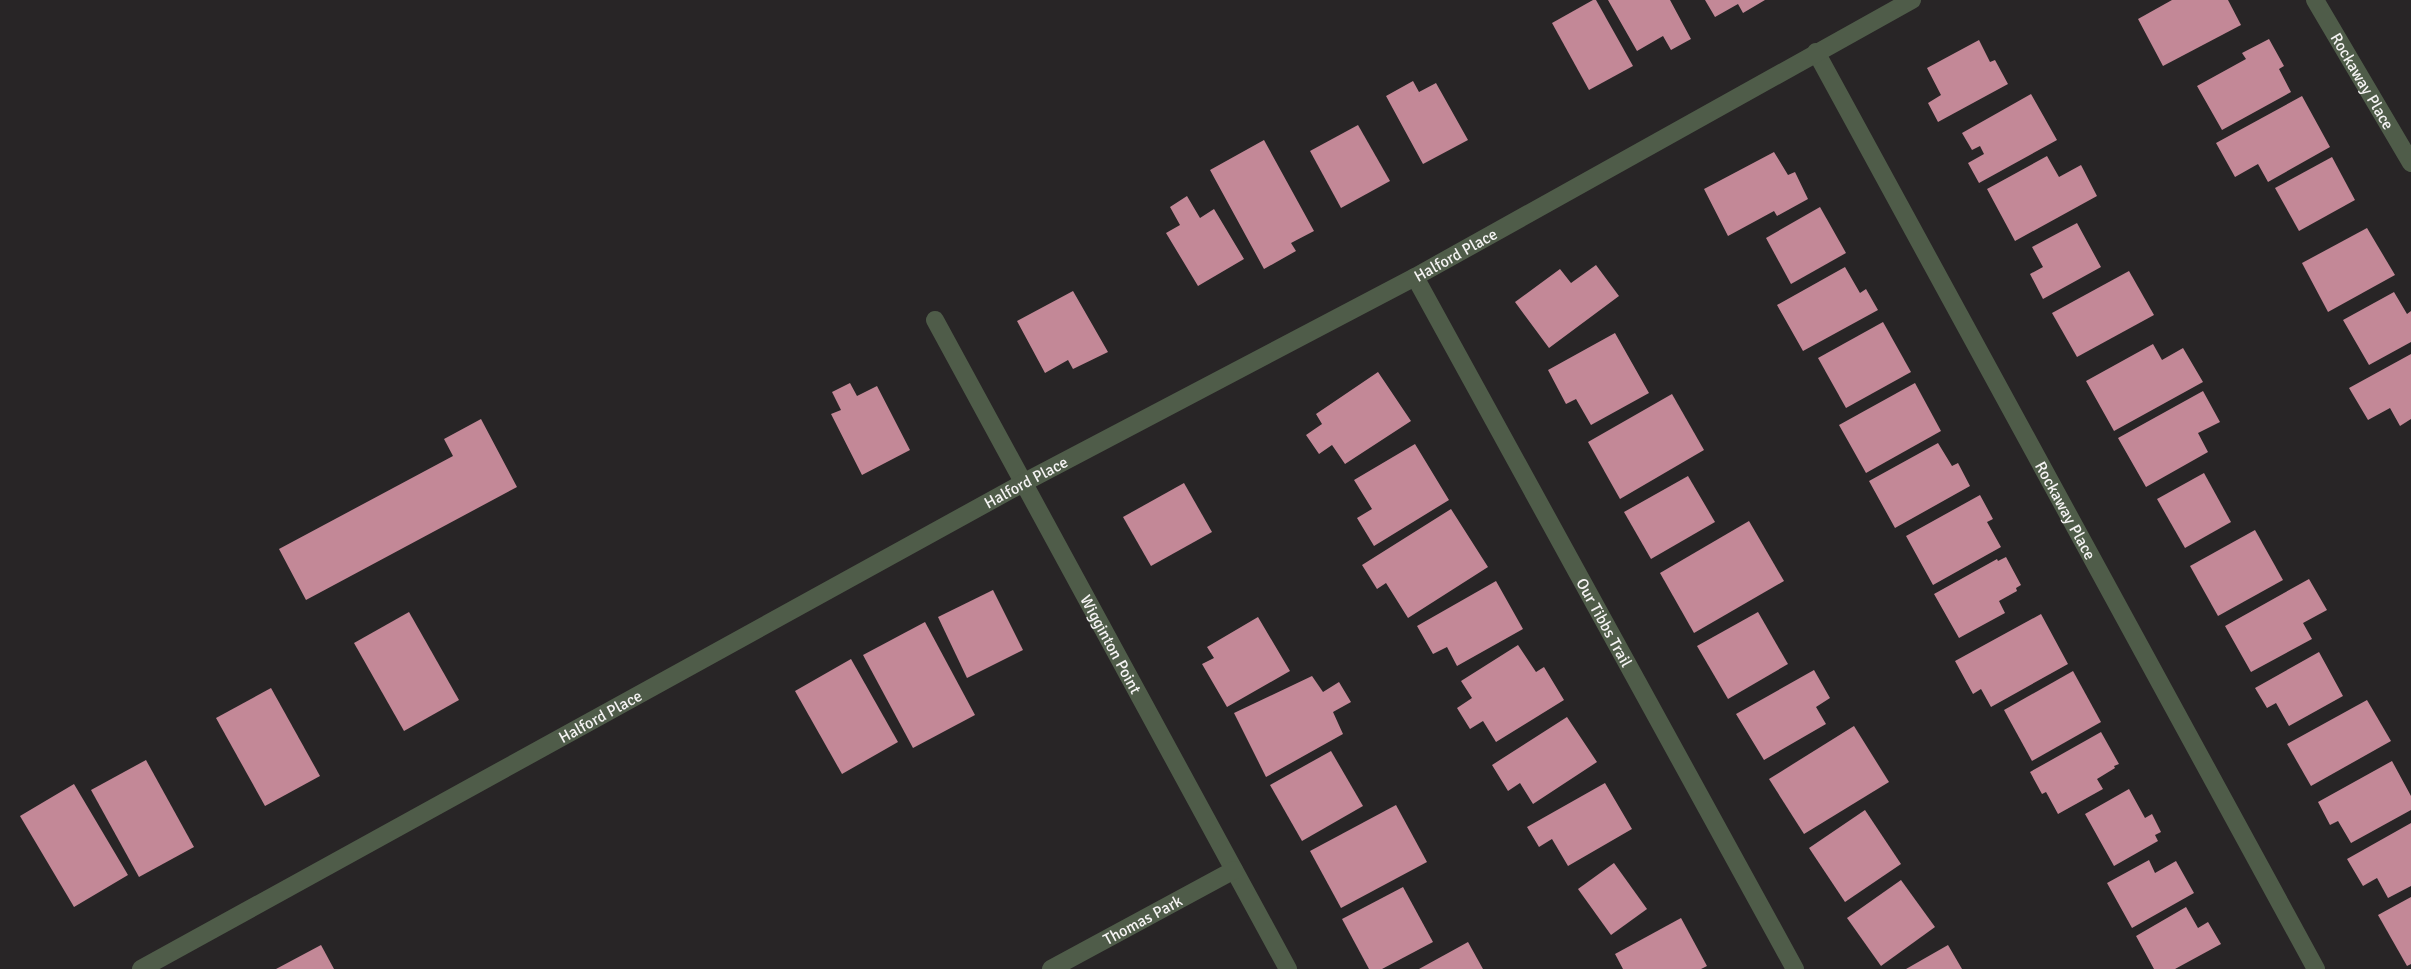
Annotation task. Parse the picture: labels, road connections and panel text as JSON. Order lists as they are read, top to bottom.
{
  "streets": {
    "street": [
      "Rockaway Place",
      "Halford Place",
      "Our Tibbs Trail",
      "Wigginton Point",
      "Thomas Park"
    ]
  },
  "crossings": [
    ["Rockaway Place", "Halford Place"],
    ["Halford Place", "Our Tibbs Trail"],
    ["Halford Place", "Wigginton Point"],
    ["Wigginton Point", "Thomas Park"]
  ]
}
